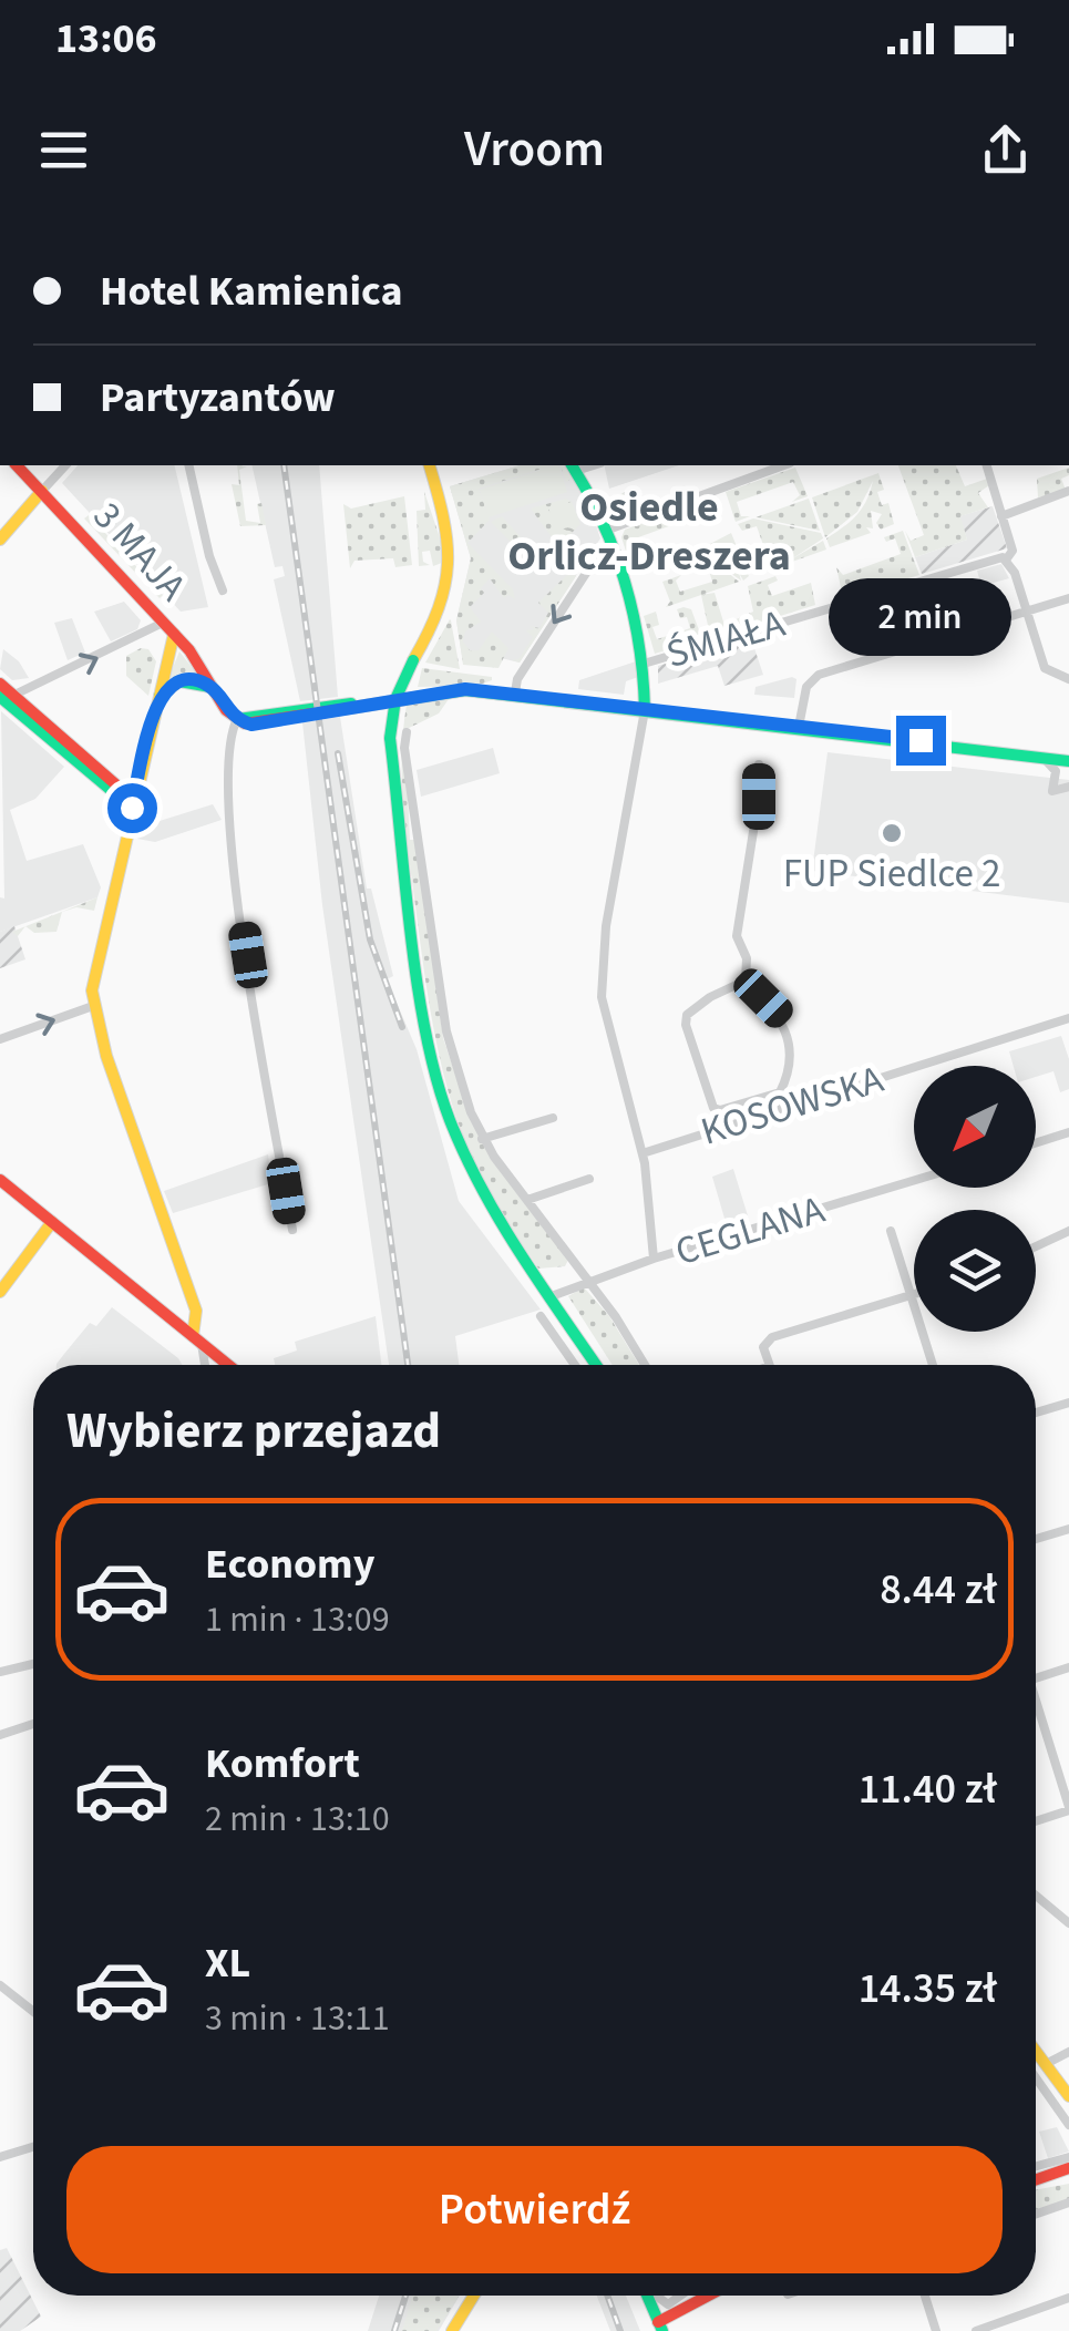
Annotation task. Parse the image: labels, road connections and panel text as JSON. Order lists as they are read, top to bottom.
{
  "streets": {
    "main road": ["3 MAJA"],
    "street": ["ŚMIAŁA", "KOSOWSKA", "CEGLANA"]
  },
  "districts": ["Osiedle Orlicz-Dreszera"],
  "places": ["FUP Siedlce 2"],
  "north": "bottom left",
  "page": {
    "status": "13:06",
    "header": "Vroom",
    "banner": ["Hotel Kamienica", "Partyzantów"],
    "bubble": "2 min",
    "heading": "Wybierz przejazd",
    "list": [
      {
        "name": "Economy",
        "note": "1 min · 13:09",
        "value": "8.44 zł"
      },
      {
        "name": "Komfort",
        "note": "2 min · 13:10",
        "value": "11.40 zł"
      },
      {
        "name": "XL",
        "note": "3 min · 13:11",
        "value": "14.35 zł"
      }
    ],
    "buttons": "Potwierdź"
  }
}
